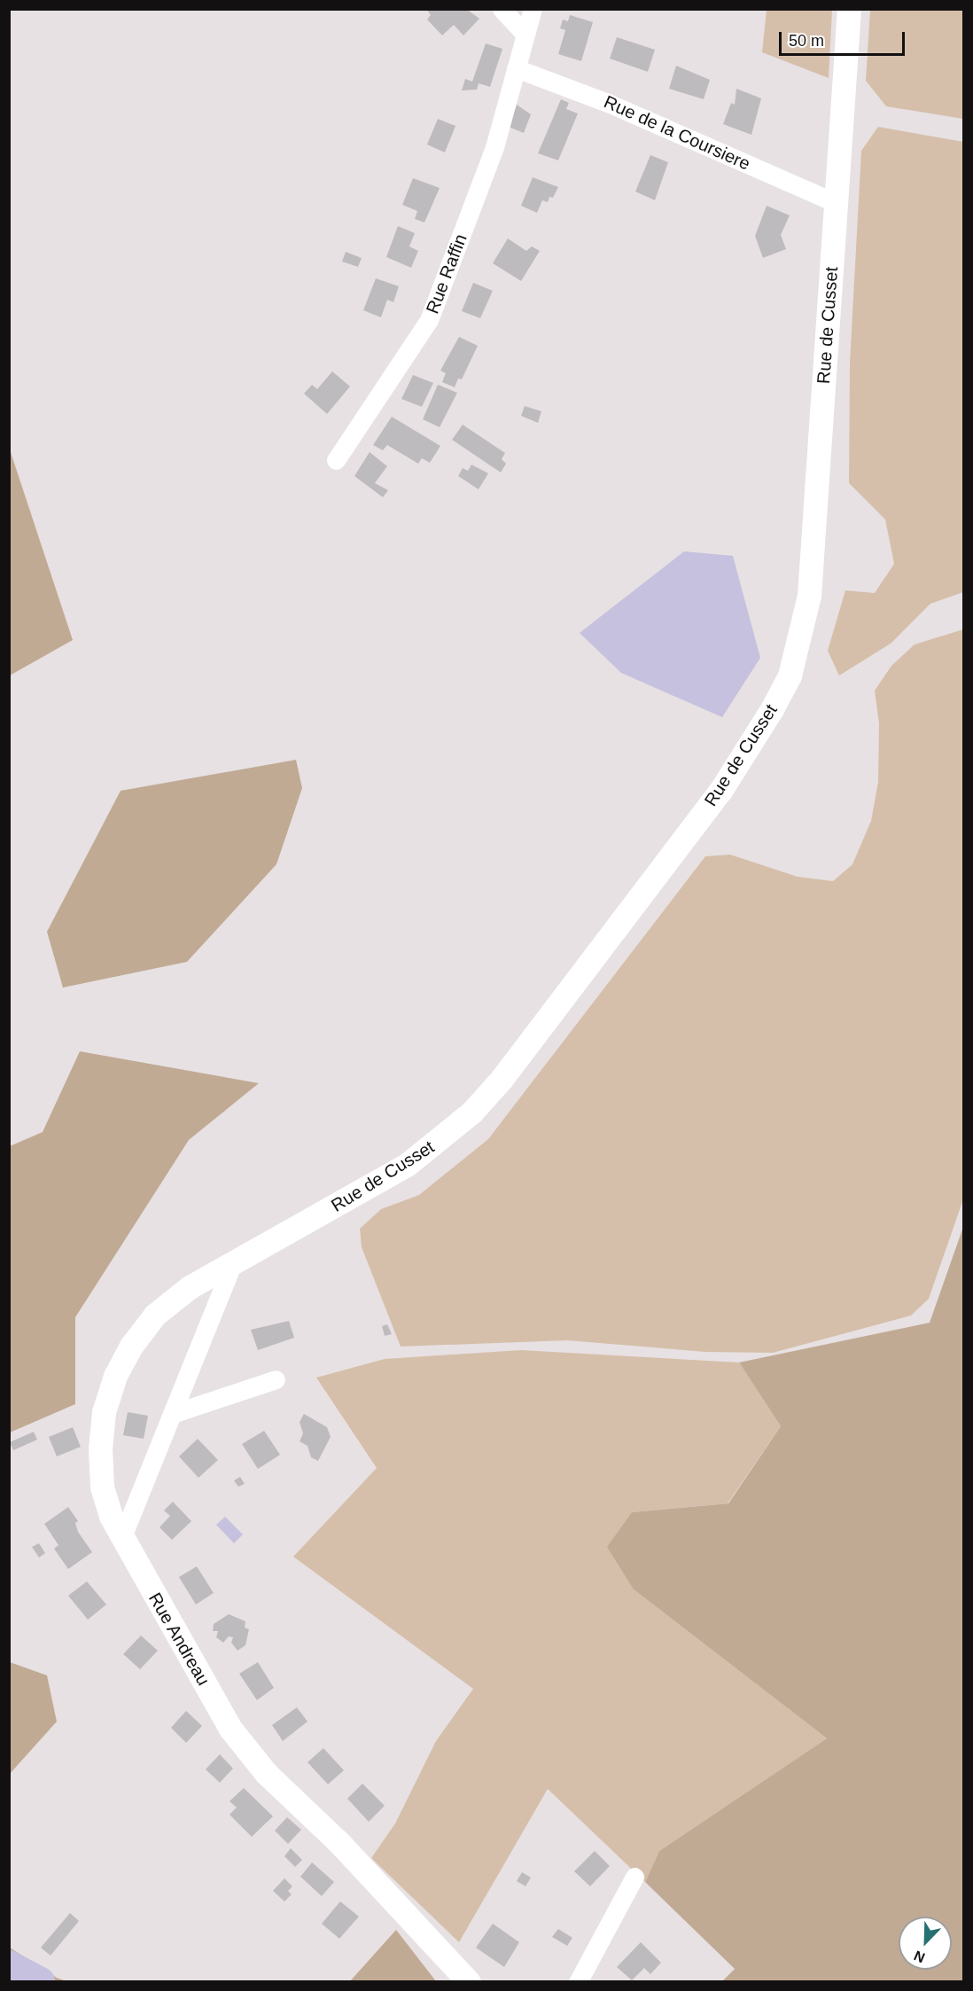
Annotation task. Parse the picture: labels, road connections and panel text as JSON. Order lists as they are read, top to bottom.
{
  "streets": {
    "street": [
      "Rue de la Coursiere",
      "Rue Raffin",
      "Rue de Cusset",
      "Rue Andreau"
    ]
  },
  "crossings": [
    ["Rue de la Coursiere", "Rue Raffin"],
    ["Rue de la Coursiere", "Rue de Cusset"],
    ["Rue de Cusset", "Rue Andreau"]
  ],
  "scale_bar": "50 m",
  "north": "bottom left"
}
